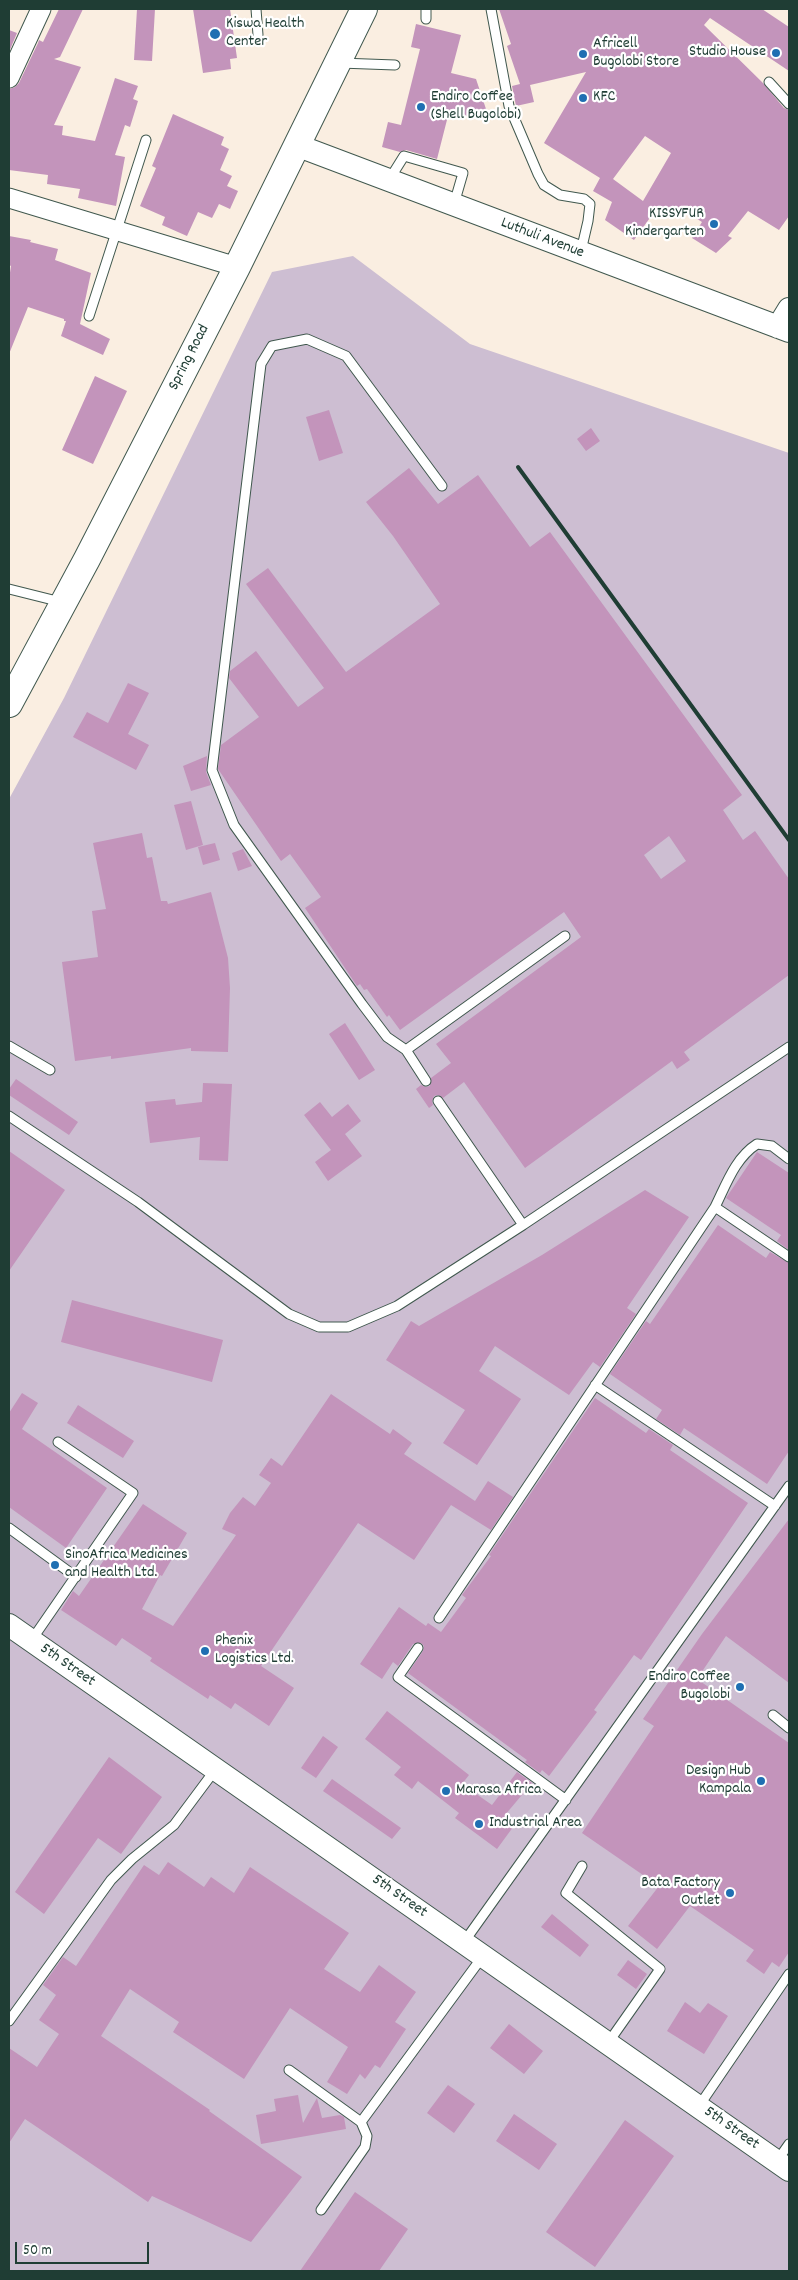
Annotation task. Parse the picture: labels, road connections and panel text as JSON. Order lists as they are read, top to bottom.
{
  "streets": {
    "main road": ["Spring Road"],
    "street": ["Luthuli Avenue", "5th Street"]
  },
  "crossings": [
    ["Luthuli Avenue", "Spring Road"]
  ],
  "places": [
    "Kiswa Health Center",
    "Studio House",
    "Africell Bugolobi Store",
    "KFC",
    "Endiro Coffee (Shell Bugolobi)",
    "KISSYFUR Kindergarten",
    "SinoAfrica Medicines and Health Ltd.",
    "Phenix Logistics Ltd.",
    "Endiro Coffee Bugolobi",
    "Design Hub Kampala",
    "Marasa Africa",
    "Industrial Area",
    "Bata Factory Outlet"
  ],
  "scale_bar": "50 m"
}
